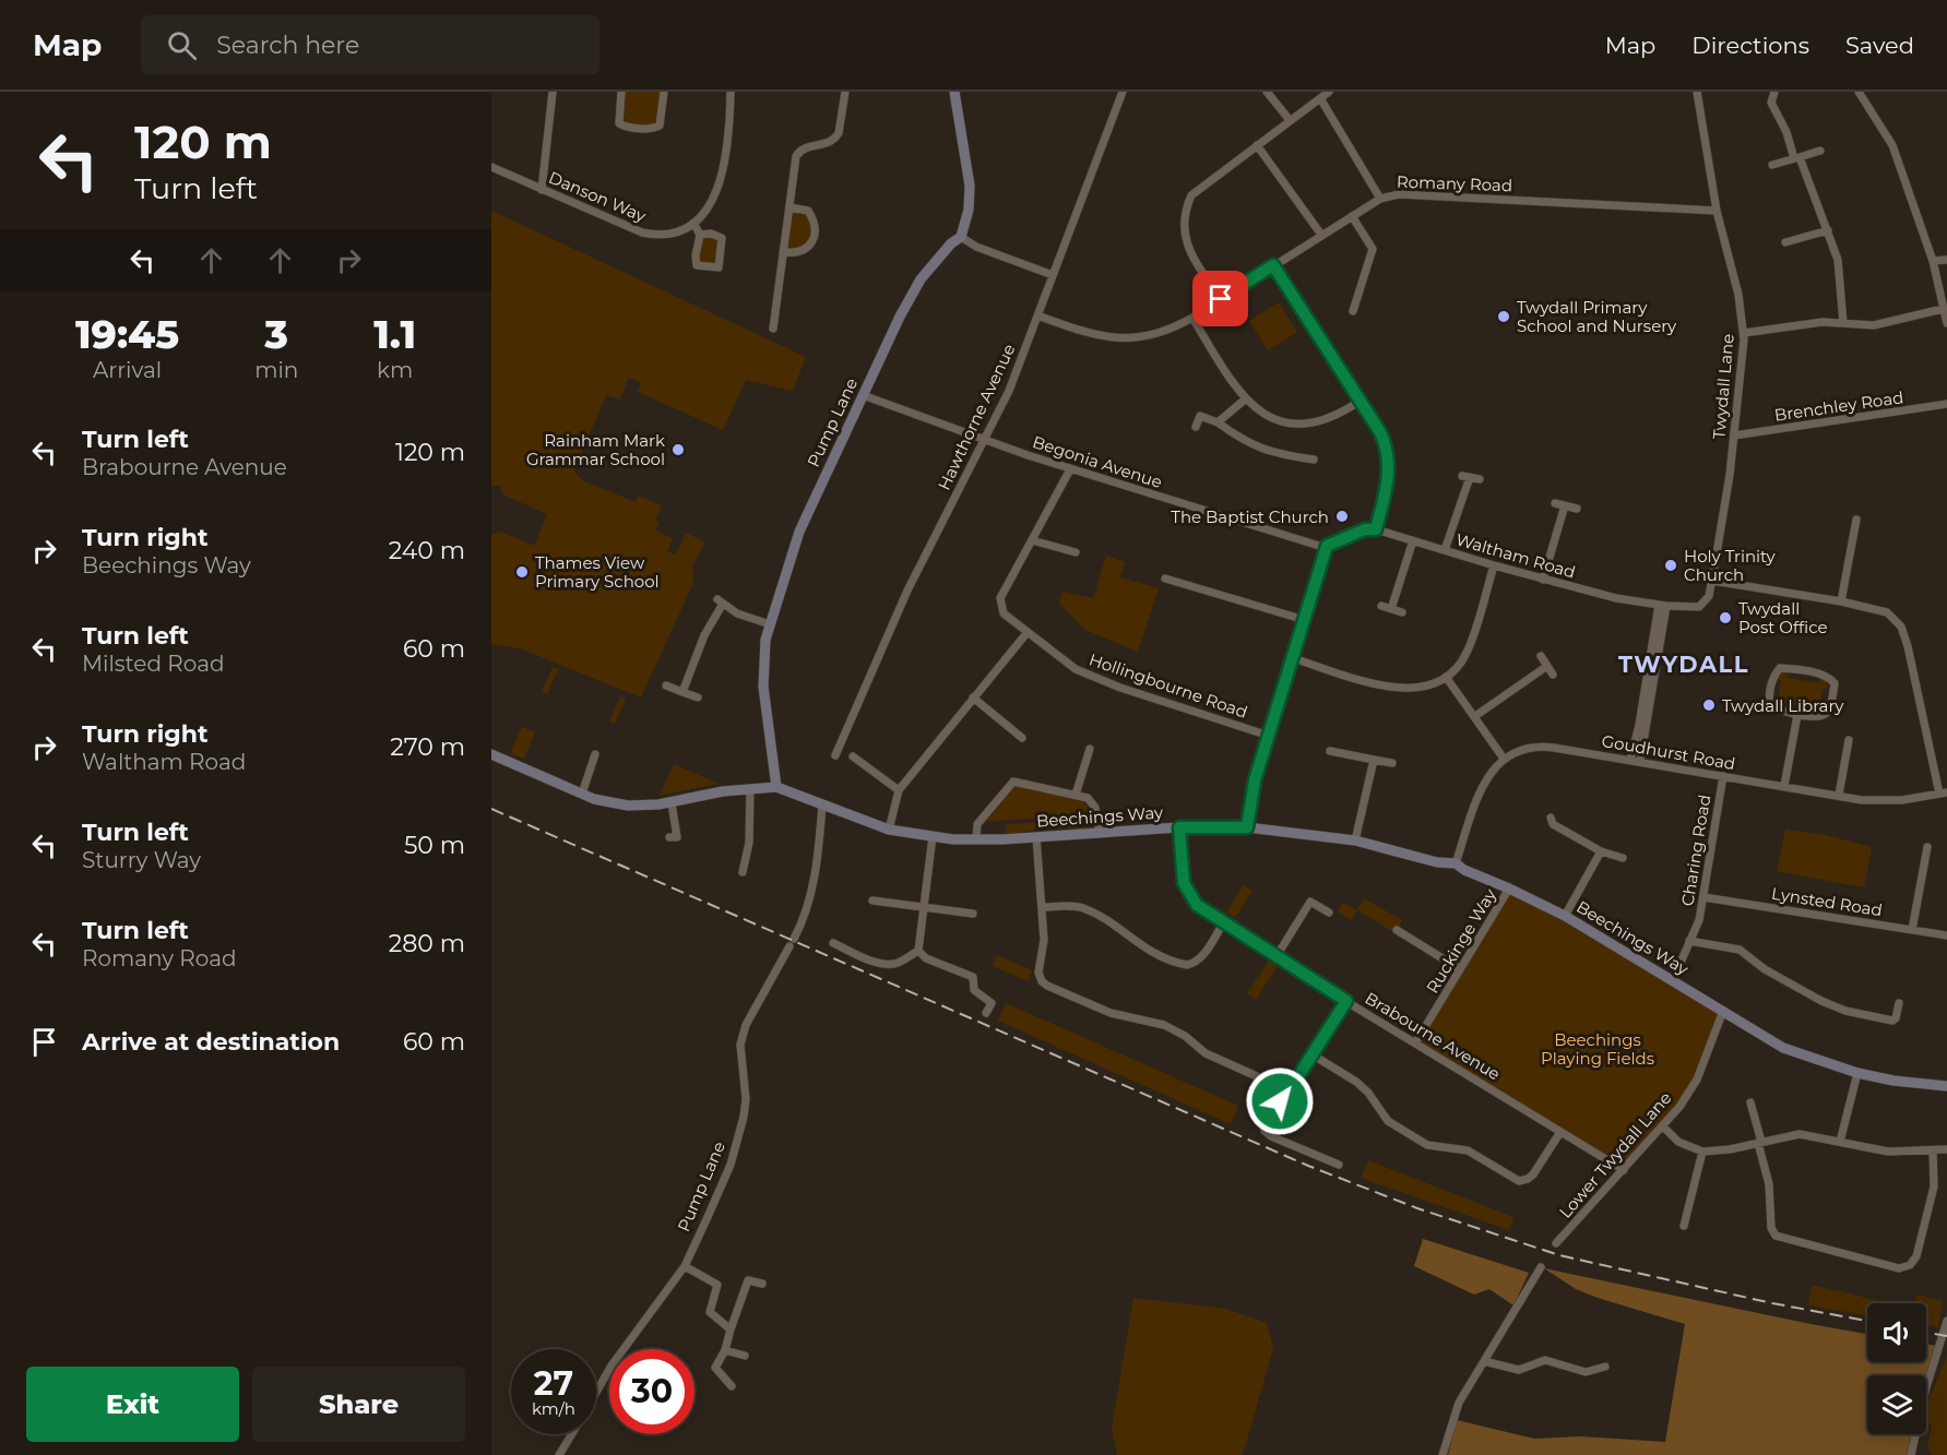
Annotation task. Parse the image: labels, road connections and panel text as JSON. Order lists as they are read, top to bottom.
{
  "streets": {
    "street": [
      "Romany Road",
      "Danson Way",
      "Twydall Lane",
      "Brenchley Road",
      "Hawthorne Avenue",
      "Pump Lane",
      "Begonia Avenue",
      "Waltham Road",
      "Hollingbourne Road",
      "Goudhurst Road",
      "Beechings Way",
      "Charing Road",
      "Lynsted Road",
      "Ruckinge Way",
      "Brabourne Avenue",
      "Lower Twydall Lane"
    ]
  },
  "crossings": [
    ["Romany Road", "Twydall Lane"],
    ["Romany Road", "Hawthorne Avenue"],
    ["Twydall Lane", "Brenchley Road"],
    ["Twydall Lane", "Waltham Road"],
    ["Hawthorne Avenue", "Begonia Avenue"],
    ["Pump Lane", "Begonia Avenue"],
    ["Pump Lane", "Beechings Way"],
    ["Begonia Avenue", "Waltham Road"],
    ["Begonia Avenue", "Hollingbourne Road"],
    ["Goudhurst Road", "Charing Road"],
    ["Beechings Way", "Ruckinge Way"],
    ["Beechings Way", "Brabourne Avenue"],
    ["Beechings Way", "Lower Twydall Lane"],
    ["Charing Road", "Lynsted Road"],
    ["Ruckinge Way", "Brabourne Avenue"],
    ["Brabourne Avenue", "Lower Twydall Lane"]
  ],
  "districts": ["TWYDALL"],
  "parks": ["Beechings Playing Fields"],
  "places": [
    "Twydall Primary School and Nursery",
    "Rainham Mark Grammar School",
    "The Baptist Church",
    "Holy Trinity Church",
    "Thames View Primary School",
    "Twydall Post Office",
    "Twydall Library"
  ],
  "page": {
    "header": "Map",
    "search": "Search here",
    "nav": ["Map", "Directions", "Saved"],
    "turn": ["120 m", "Turn left"],
    "eta": [
      "19:45",
      "Arrival",
      "3",
      "min",
      "1.1",
      "km"
    ],
    "list": [
      {
        "name": "Turn left",
        "note": "Brabourne Avenue",
        "value": "120 m"
      },
      {
        "name": "Turn right",
        "note": "Beechings Way",
        "value": "240 m"
      },
      {
        "name": "Turn left",
        "note": "Milsted Road",
        "value": "60 m"
      },
      {
        "name": "Turn right",
        "note": "Waltham Road",
        "value": "270 m"
      },
      {
        "name": "Turn left",
        "note": "Sturry Way",
        "value": "50 m"
      },
      {
        "name": "Turn left",
        "note": "Romany Road",
        "value": "280 m"
      },
      {
        "name": "Arrive at destination",
        "value": "60 m"
      }
    ],
    "speed": "27 km/h",
    "limit": "30",
    "buttons": ["Exit", "Share"]
  }
}
